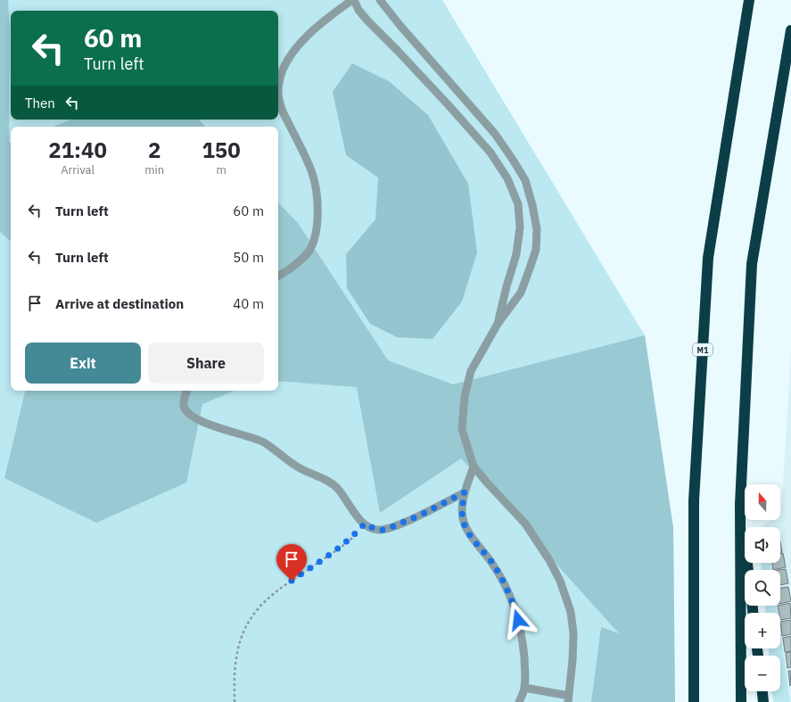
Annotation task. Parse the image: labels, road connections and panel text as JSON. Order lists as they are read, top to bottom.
{
  "streets": {
    "highway": ["M1"]
  },
  "north": "top",
  "page": {
    "turn": ["60 m", "Turn left"],
    "then": "Then",
    "eta": [
      "21:40",
      "Arrival",
      "2",
      "min",
      "150",
      "m"
    ],
    "list": [
      {
        "name": "Turn left",
        "value": "60 m"
      },
      {
        "name": "Turn left",
        "value": "50 m"
      },
      {
        "name": "Arrive at destination",
        "value": "40 m"
      }
    ],
    "buttons": ["Exit", "Share"],
    "map_buttons": ["+", "−"]
  }
}
